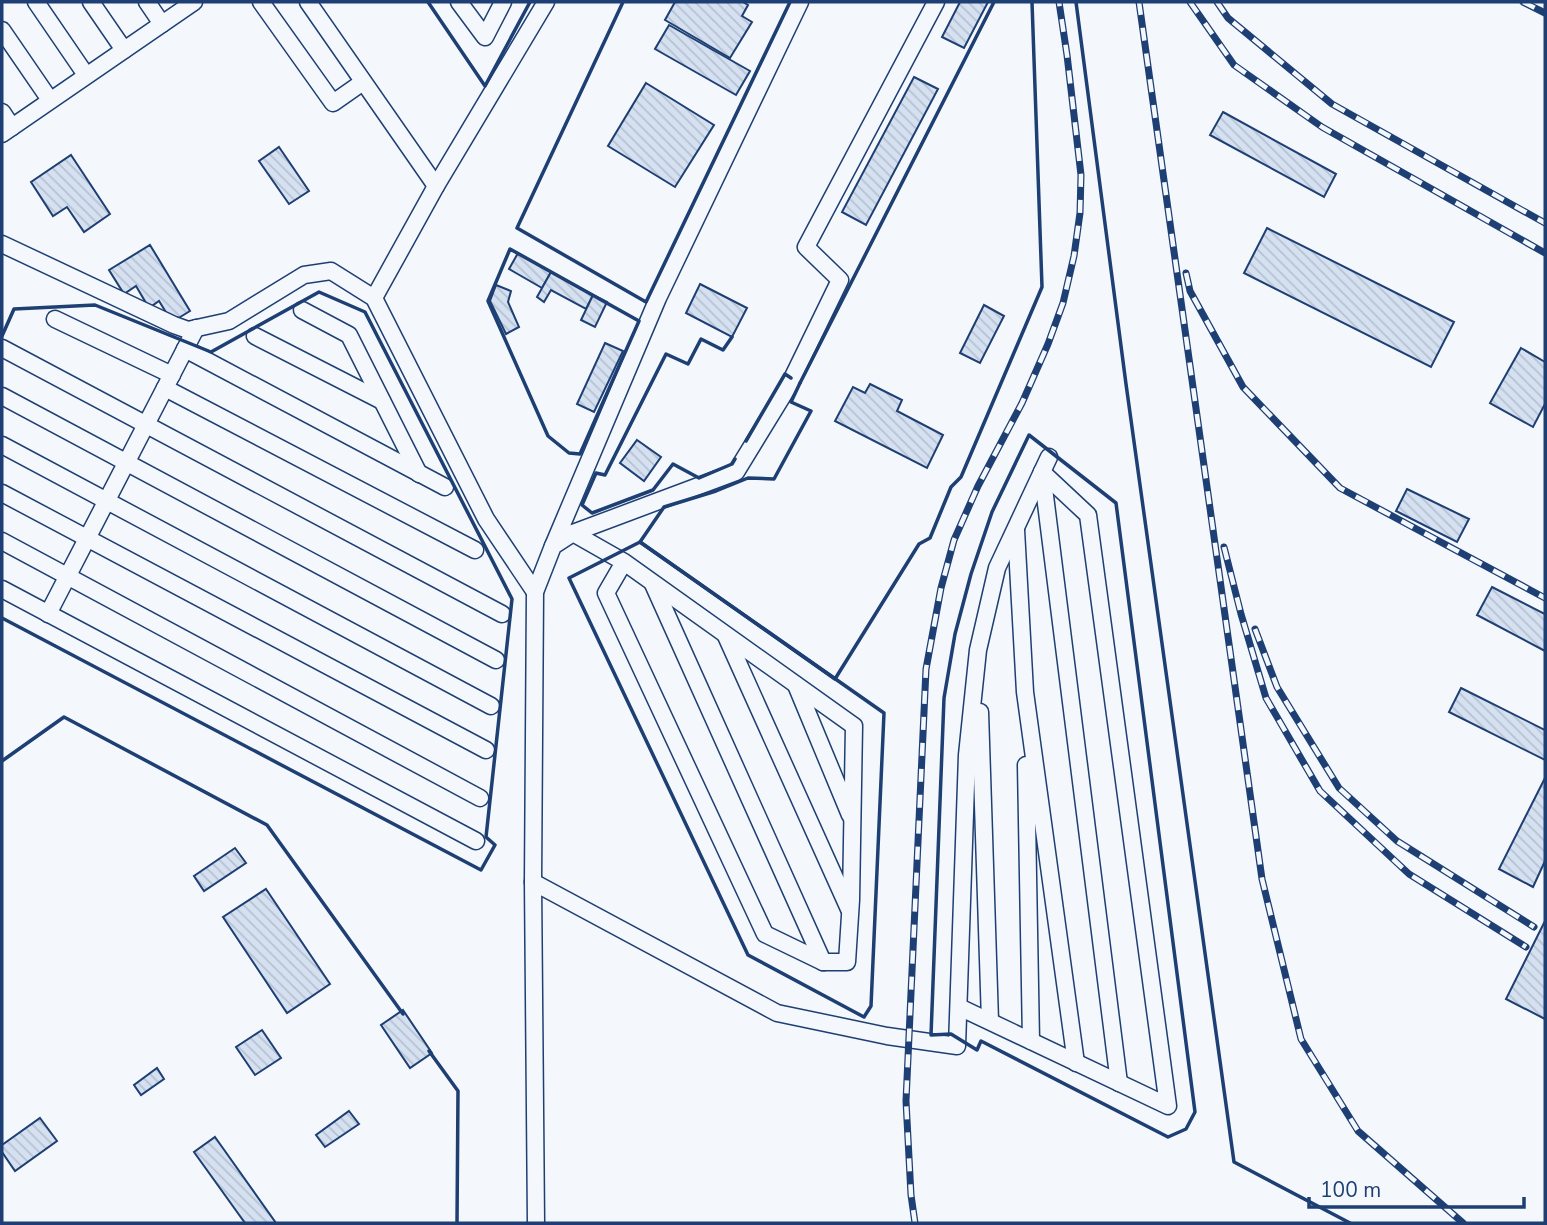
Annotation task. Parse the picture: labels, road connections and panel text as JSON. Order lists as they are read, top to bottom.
{
  "scale_bar": "100 m"
}
